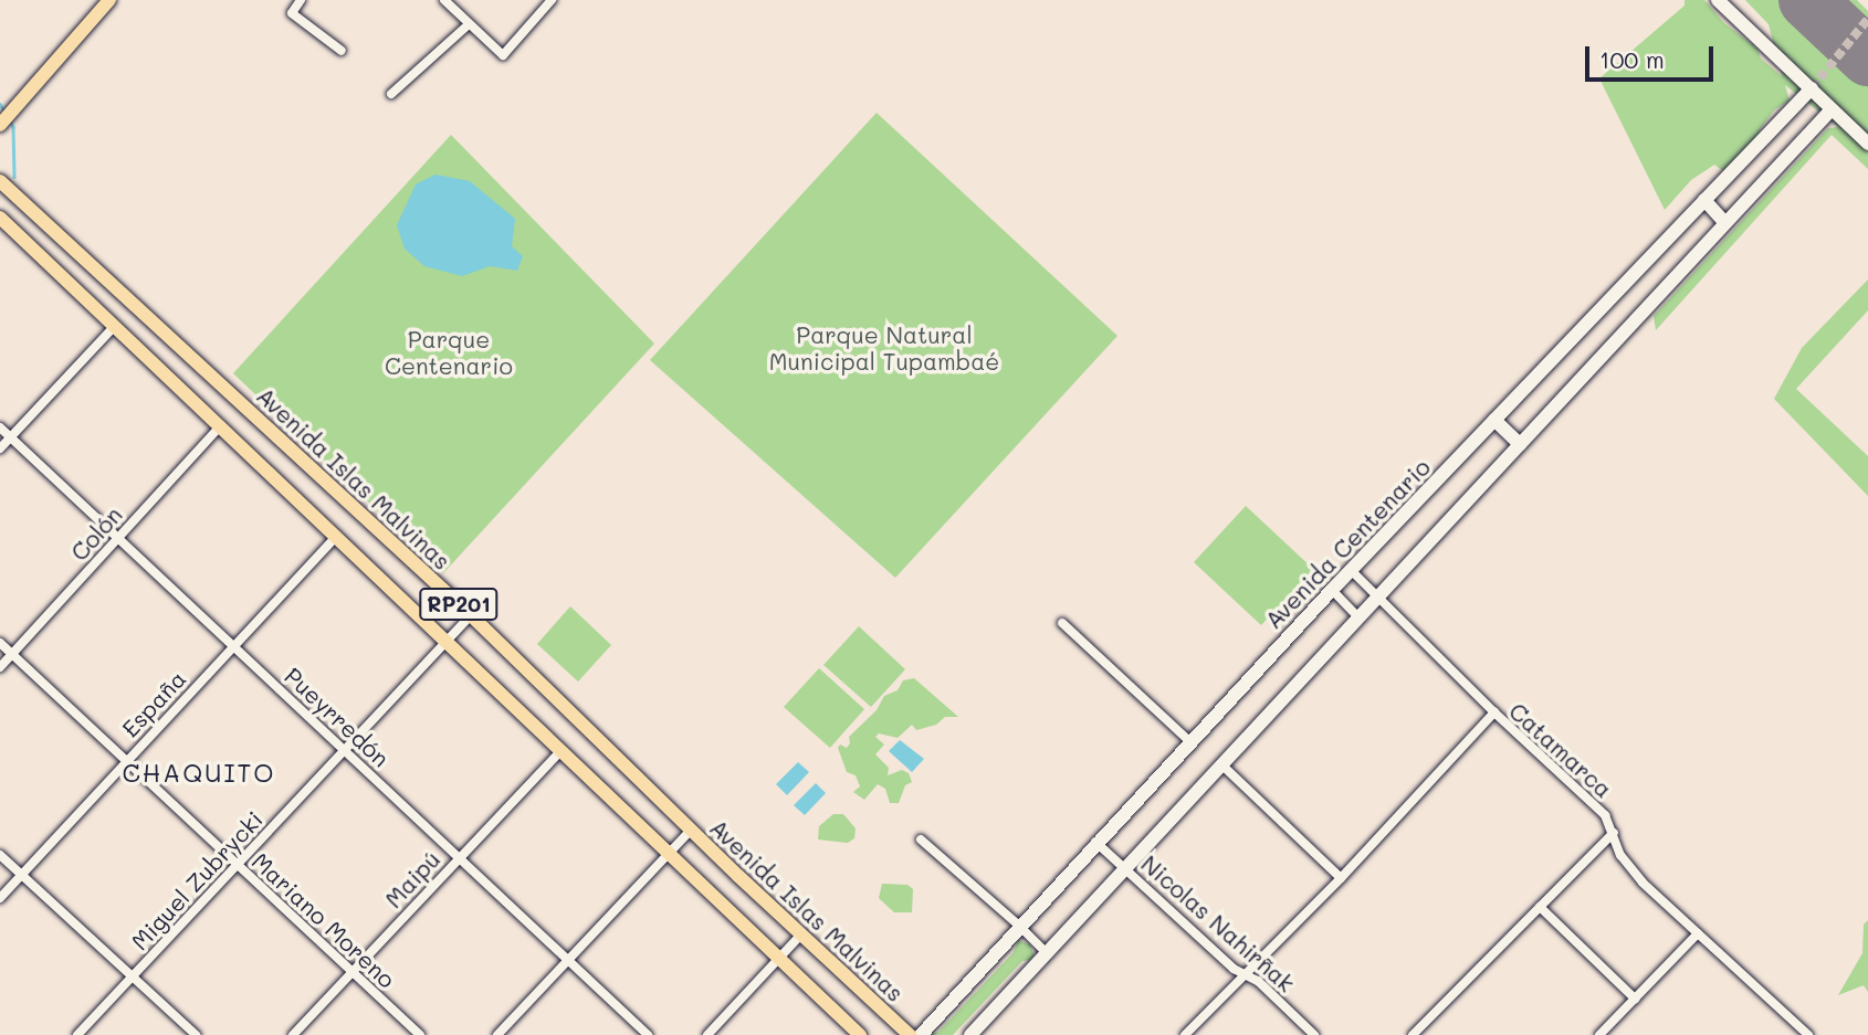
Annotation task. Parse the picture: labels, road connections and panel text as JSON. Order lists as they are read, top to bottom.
{
  "streets": {
    "main road": ["Avenida Islas Malvinas", "Avenida Centenario", "RP201"],
    "street": [
      "Colón",
      "España",
      "Pueyrredón",
      "Catamarca",
      "Maipú",
      "Miguel Zubrycki",
      "Mariano Moreno",
      "Nicolas Nahirñak"
    ]
  },
  "crossings": [
    ["Avenida Islas Malvinas", "Miguel Zubrycki"],
    ["Colón", "RP201"],
    ["Colón", "Pueyrredón"],
    ["Colón", "Mariano Moreno"],
    ["Avenida Centenario", "Nicolas Nahirñak"],
    ["RP201", "España"],
    ["RP201", "Maipú"],
    ["RP201", "Miguel Zubrycki"],
    ["España", "Pueyrredón"],
    ["España", "Mariano Moreno"],
    ["Pueyrredón", "Maipú"],
    ["Pueyrredón", "Miguel Zubrycki"],
    ["Catamarca", "Nicolas Nahirñak"],
    ["Maipú", "Mariano Moreno"],
    ["Miguel Zubrycki", "Mariano Moreno"]
  ],
  "districts": ["CHAQUITO"],
  "parks": ["Parque Natural Municipal Tupambaé", "Parque Centenario"],
  "scale_bar": "100 m"
}
